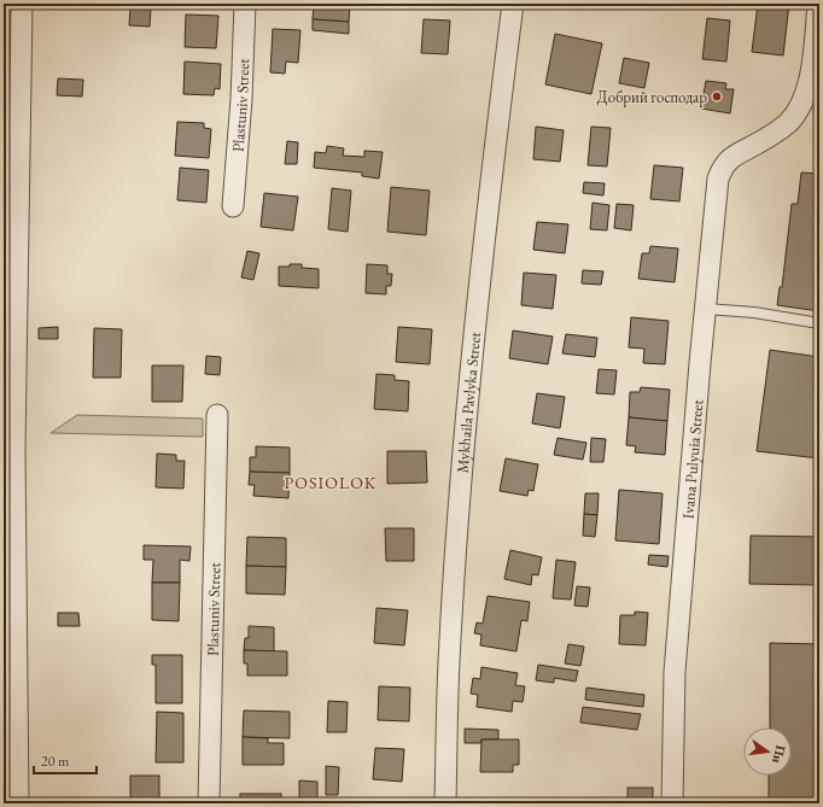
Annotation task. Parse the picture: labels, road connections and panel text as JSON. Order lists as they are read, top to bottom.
{
  "streets": {
    "street": ["Plastuniv Street", "Mykhaila Pavlyka Street", "Ivana Pulyuia Street"]
  },
  "districts": ["POSIOLOK"],
  "places": ["Добрий господар"],
  "scale_bar": "20 m",
  "north": "right"
}
